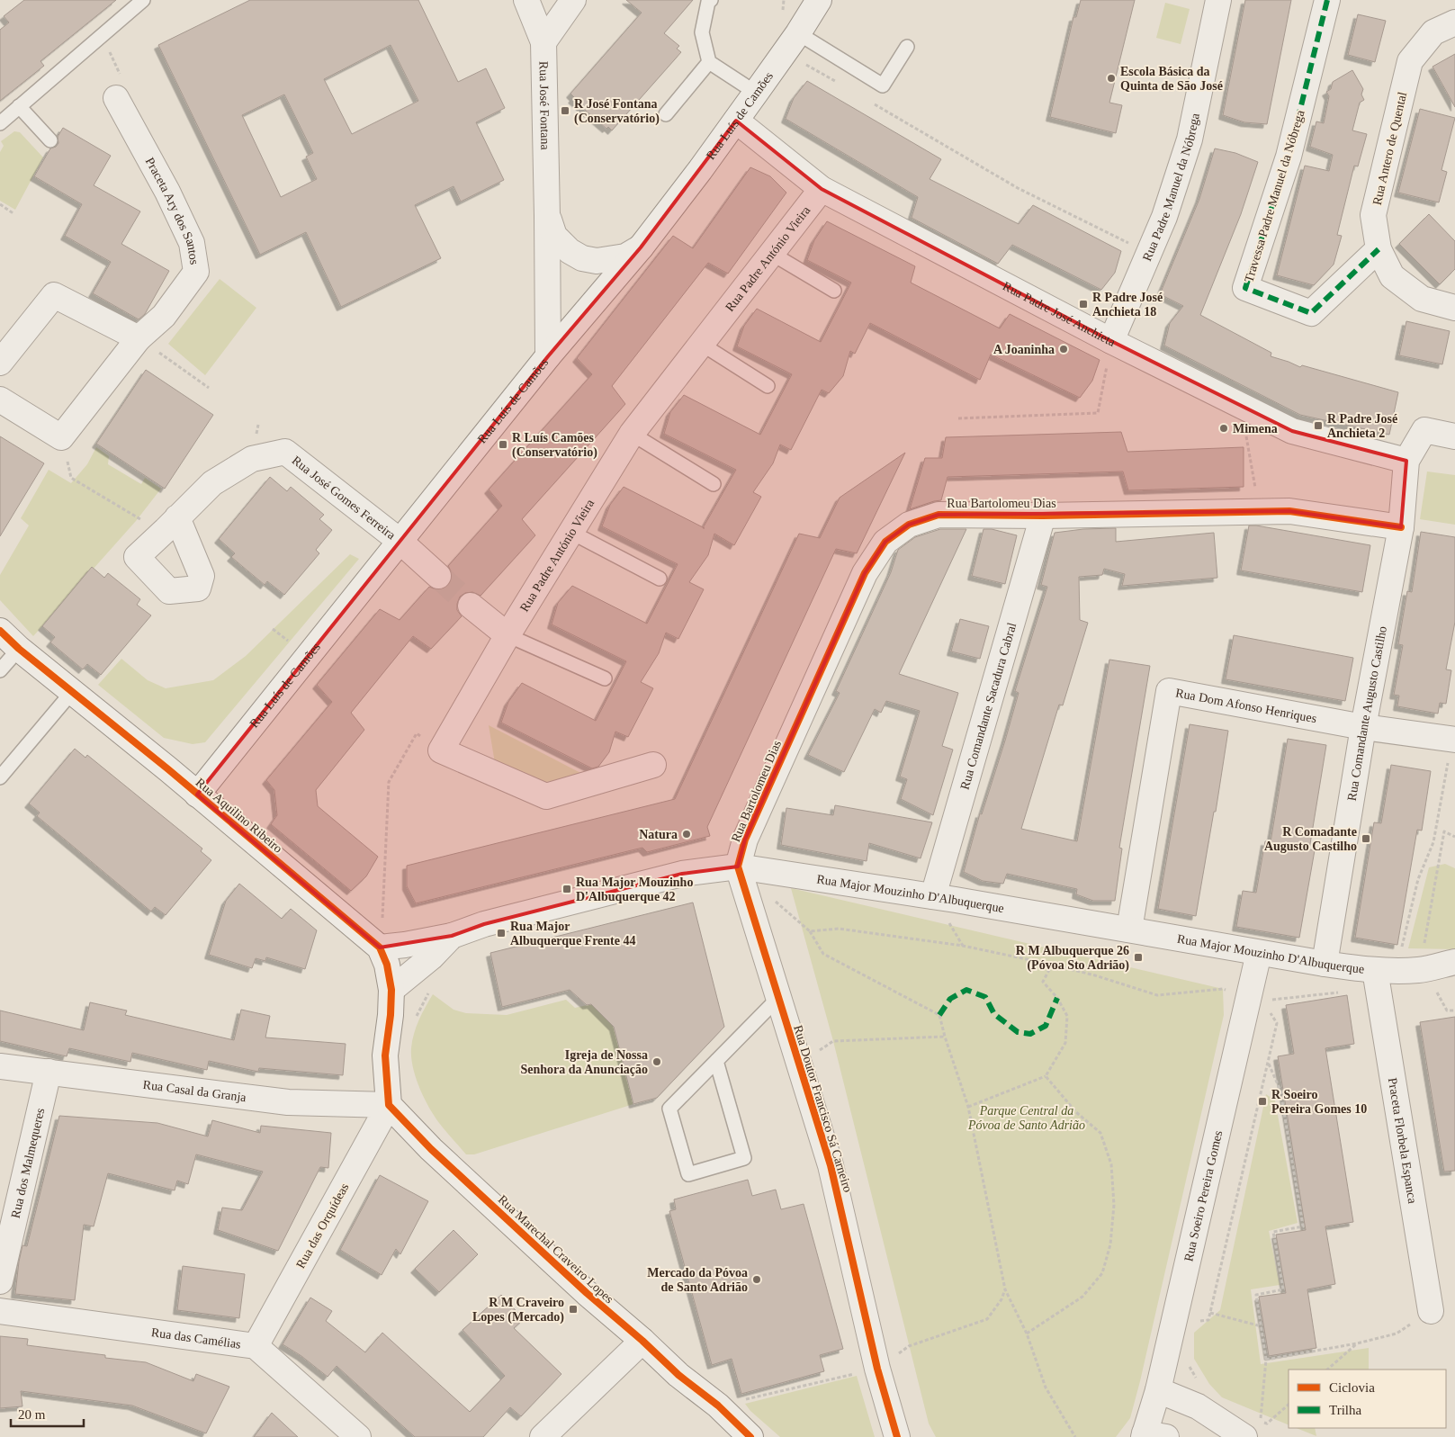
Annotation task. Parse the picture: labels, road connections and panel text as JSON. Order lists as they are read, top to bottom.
{
  "streets": {
    "street": [
      "Rua José Fontana",
      "Rua Luís de Camões",
      "Rua Antero de Quental",
      "Rua Padre Manuel da Nóbrega",
      "Travessa Padre Manuel da Nóbrega",
      "Praceta Ary dos Santos",
      "Rua Padre António Vieira",
      "Rua Padre José Anchieta",
      "Rua José Gomes Ferreira",
      "Rua Bartolomeu Dias",
      "Rua Comandante Sacadura Cabral",
      "Rua Dom Afonso Henriques",
      "Rua Comandante Augusto Castilho",
      "Rua Aquilino Ribeiro",
      "Rua Major Mouzinho D'Albuquerque",
      "Rua Casal da Granja",
      "Rua Doutor Francisco Sá Carneiro",
      "Praceta Florbela Espanca",
      "Rua dos Malmequeres",
      "Rua Soeiro Pereira Gomes",
      "Rua das Orquídeas",
      "Rua Marechal Craveiro Lopes",
      "Rua das Camélias"
    ]
  },
  "crossings": [
    ["Rua José Fontana", "Rua Luís de Camões"],
    ["Rua Luís de Camões", "Rua Padre José Anchieta"],
    ["Rua Luís de Camões", "Rua José Gomes Ferreira"],
    ["Rua Luís de Camões", "Rua Aquilino Ribeiro"],
    ["Rua Antero de Quental", "Travessa Padre Manuel da Nóbrega"],
    ["Rua Padre Manuel da Nóbrega", "Rua Padre José Anchieta"],
    ["Rua Padre António Vieira", "Rua Padre José Anchieta"],
    ["Rua Padre José Anchieta", "Rua Comandante Augusto Castilho"],
    ["Rua Bartolomeu Dias", "Rua Comandante Sacadura Cabral"],
    ["Rua Bartolomeu Dias", "Rua Comandante Augusto Castilho"],
    ["Rua Bartolomeu Dias", "Rua Major Mouzinho D'Albuquerque"],
    ["Rua Bartolomeu Dias", "Rua Doutor Francisco Sá Carneiro"],
    ["Rua Comandante Sacadura Cabral", "Rua Major Mouzinho D'Albuquerque"],
    ["Rua Dom Afonso Henriques", "Rua Comandante Augusto Castilho"],
    ["Rua Dom Afonso Henriques", "Rua Major Mouzinho D'Albuquerque"],
    ["Rua Comandante Augusto Castilho", "Rua Major Mouzinho D'Albuquerque"],
    ["Rua Aquilino Ribeiro", "Rua Major Mouzinho D'Albuquerque"],
    ["Rua Aquilino Ribeiro", "Rua Casal da Granja"],
    ["Rua Aquilino Ribeiro", "Rua das Orquídeas"],
    ["Rua Aquilino Ribeiro", "Rua Marechal Craveiro Lopes"],
    ["Rua Major Mouzinho D'Albuquerque", "Rua Doutor Francisco Sá Carneiro"],
    ["Rua Major Mouzinho D'Albuquerque", "Praceta Florbela Espanca"],
    ["Rua Major Mouzinho D'Albuquerque", "Rua Soeiro Pereira Gomes"],
    ["Rua Casal da Granja", "Rua dos Malmequeres"],
    ["Rua Casal da Granja", "Rua das Orquídeas"],
    ["Rua Casal da Granja", "Rua Marechal Craveiro Lopes"],
    ["Rua das Orquídeas", "Rua Marechal Craveiro Lopes"],
    ["Rua das Orquídeas", "Rua das Camélias"]
  ],
  "parks": ["Parque Central da Póvoa de Santo Adrião"],
  "places": {
    "other": [
      "Escola Básica da Quinta de São José",
      "A Joaninha",
      "Mimena",
      "Natura",
      "Igreja de Nossa Senhora da Anunciação",
      "Mercado da Póvoa de Santo Adrião"
    ],
    "transit": [
      "R José Fontana (Conservatório)",
      "R Padre José Anchieta 18",
      "R Padre José Anchieta 2",
      "R Luís Camões (Conservatório)",
      "R Comadante Augusto Castilho",
      "Rua Major Mouzinho D'Albuquerque 42",
      "Rua Major Albuquerque Frente 44",
      "R M Albuquerque 26 (Póvoa Sto Adrião)",
      "R Soeiro Pereira Gomes 10",
      "R M Craveiro Lopes (Mercado)"
    ]
  },
  "legend": ["Ciclovia", "Trilha"],
  "scale_bar": "20 m"
}
